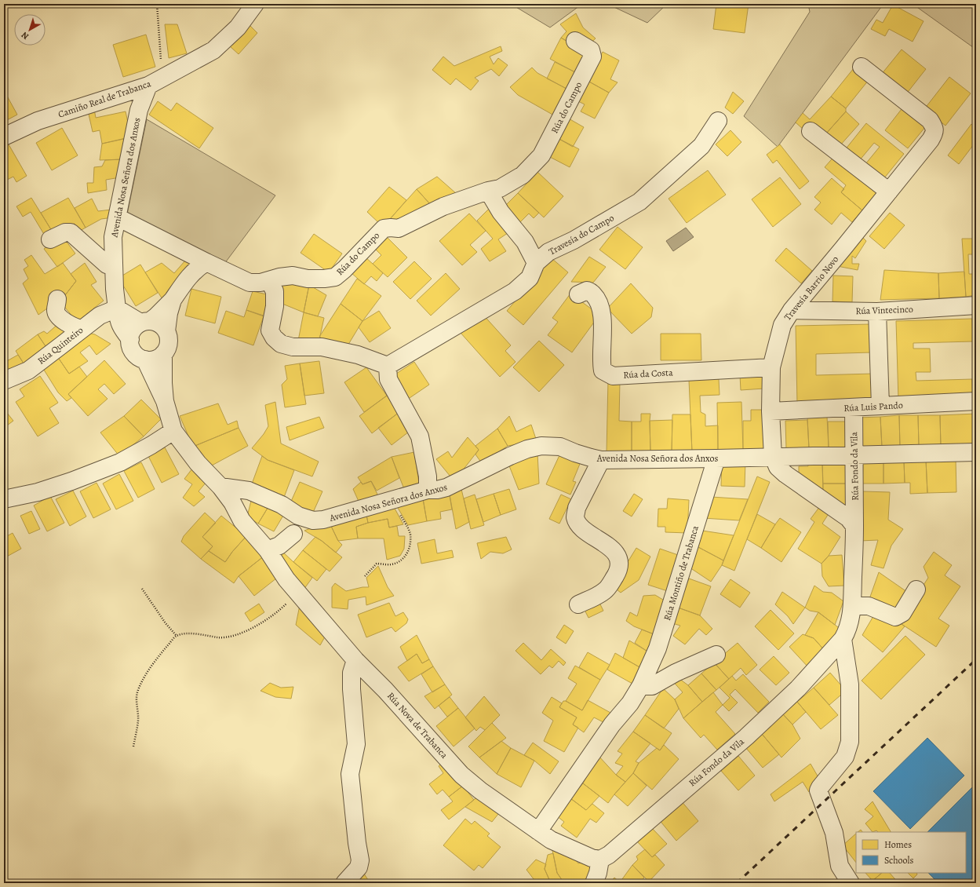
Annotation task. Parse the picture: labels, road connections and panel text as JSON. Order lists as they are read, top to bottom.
{
  "streets": {
    "street": [
      "Camiño Real de Trabanca",
      "Rúa do Campo",
      "Avenida Nosa Señora dos Anxos",
      "Travesía do Campo",
      "Travesía Barrio Novo",
      "Rúa Vintecinco",
      "Rúa Quinteiro",
      "Rúa da Costa",
      "Rúa Luis Pando",
      "Rúa Fondo da Vila",
      "Rúa Montiño de Trabanca",
      "Rúa Nova de Trabanca"
    ]
  },
  "crossings": [
    ["Camiño Real de Trabanca", "Avenida Nosa Señora dos Anxos"],
    ["Rúa do Campo", "Avenida Nosa Señora dos Anxos"],
    ["Avenida Nosa Señora dos Anxos", "Travesía Barrio Novo"],
    ["Avenida Nosa Señora dos Anxos", "Rúa Quinteiro"],
    ["Avenida Nosa Señora dos Anxos", "Rúa Fondo da Vila"],
    ["Avenida Nosa Señora dos Anxos", "Rúa Montiño de Trabanca"],
    ["Avenida Nosa Señora dos Anxos", "Rúa Nova de Trabanca"],
    ["Travesía Barrio Novo", "Rúa Vintecinco"],
    ["Travesía Barrio Novo", "Rúa da Costa"],
    ["Travesía Barrio Novo", "Rúa Luis Pando"],
    ["Rúa Luis Pando", "Rúa Fondo da Vila"],
    ["Rúa Fondo da Vila", "Rúa Nova de Trabanca"],
    ["Rúa Montiño de Trabanca", "Rúa Nova de Trabanca"]
  ],
  "legend": ["Homes", "Schools"],
  "north": "bottom left"
}
